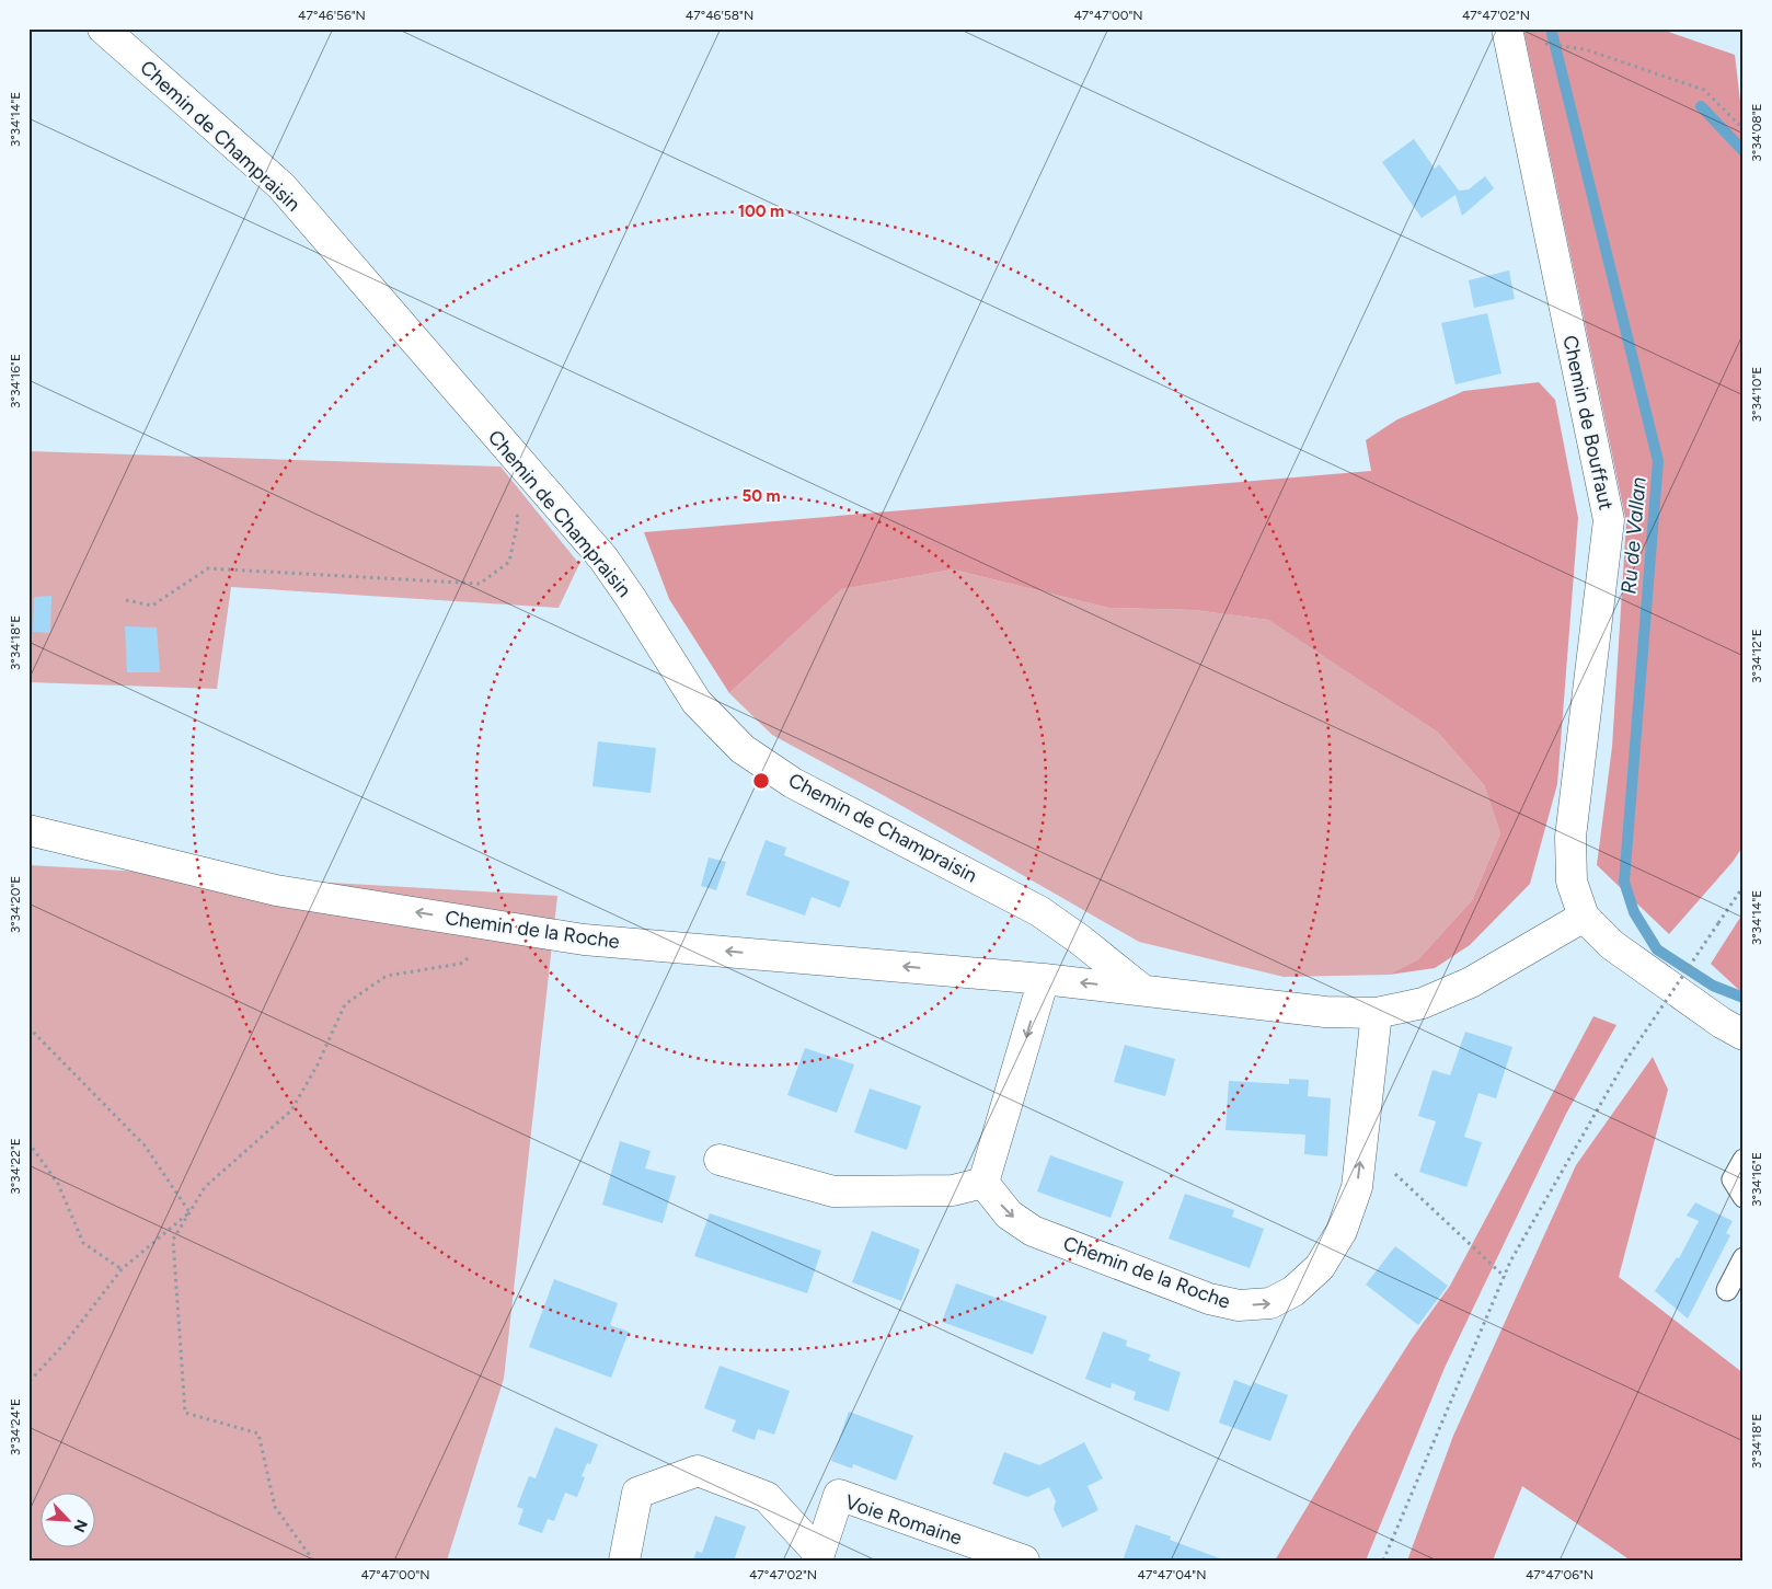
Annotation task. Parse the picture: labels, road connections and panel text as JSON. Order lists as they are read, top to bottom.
{
  "streets": {
    "street": [
      "Chemin de Champraisin",
      "Chemin de Bouffaut",
      "Chemin de la Roche",
      "Voie Romaine"
    ]
  },
  "crossings": [
    ["Chemin de Champraisin", "Chemin de la Roche"],
    ["Chemin de Bouffaut", "Chemin de la Roche"]
  ],
  "water": ["Ru de Vallan"],
  "north": "bottom right",
  "coordinates": [
    "47°46'56\"N",
    "47°46'58\"N",
    "47°47'00\"N",
    "47°47'02\"N",
    "3°34'14\"E",
    "3°34'08\"E",
    "3°34'16\"E",
    "3°34'10\"E",
    "3°34'18\"E",
    "3°34'12\"E",
    "3°34'20\"E",
    "3°34'22\"E",
    "3°34'24\"E",
    "47°47'04\"N",
    "47°47'06\"N"
  ],
  "rings": ["100 m", "50 m"]
}
